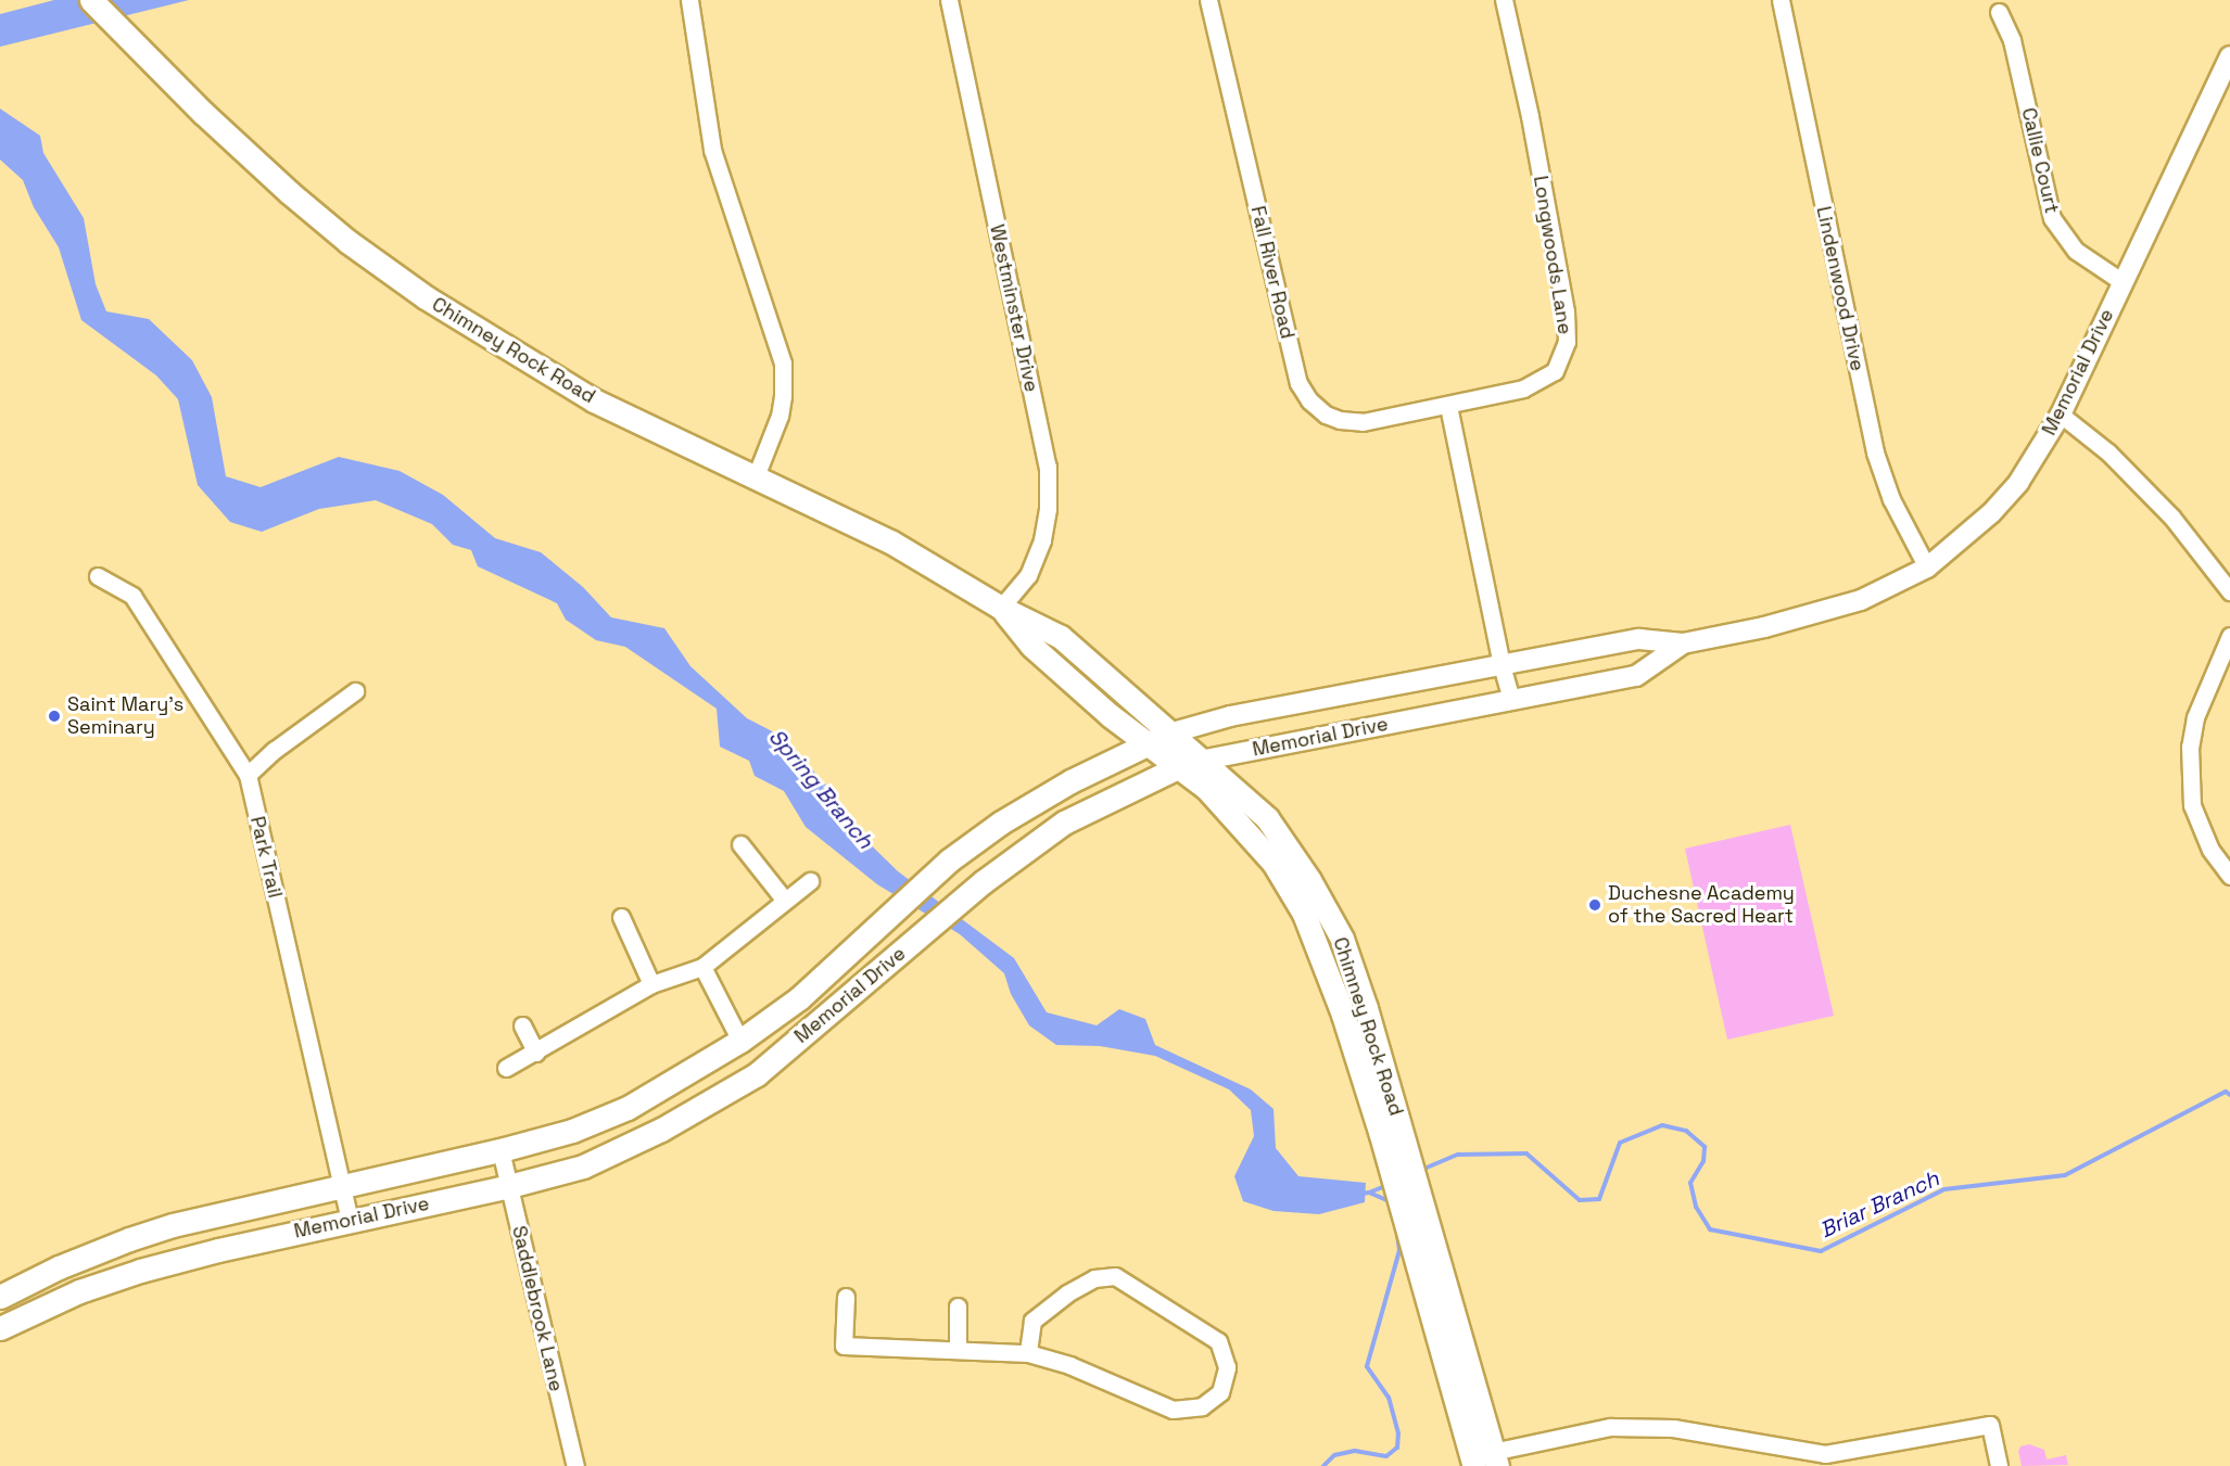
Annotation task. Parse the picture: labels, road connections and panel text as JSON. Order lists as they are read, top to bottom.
{
  "streets": {
    "main road": ["Chimney Rock Road", "Memorial Drive"],
    "street": [
      "Callie Court",
      "Longwoods Lane",
      "Fall River Road",
      "Lindenwood Drive",
      "Westminster Drive",
      "Park Trail",
      "Saddlebrook Lane"
    ]
  },
  "crossings": [
    ["Callie Court", "Memorial Drive"],
    ["Longwoods Lane", "Fall River Road"],
    ["Lindenwood Drive", "Memorial Drive"],
    ["Westminster Drive", "Chimney Rock Road"],
    ["Chimney Rock Road", "Memorial Drive"],
    ["Memorial Drive", "Park Trail"],
    ["Memorial Drive", "Saddlebrook Lane"]
  ],
  "water": ["Spring Branch", "Briar Branch"],
  "places": ["Saint Mary's Seminary", "Duchesne Academy of the Sacred Heart"]
}
